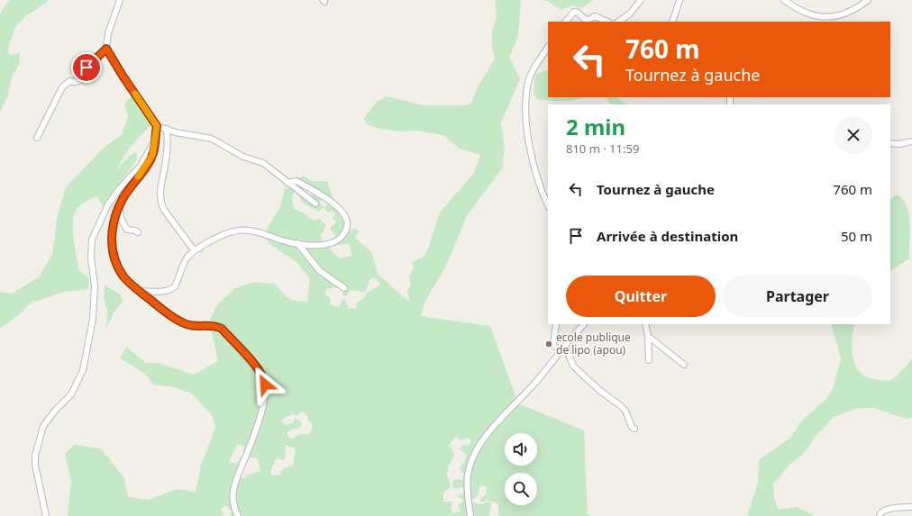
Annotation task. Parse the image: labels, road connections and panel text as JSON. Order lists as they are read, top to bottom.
{
  "places": ["ecole publique de lipo (apou)"],
  "page": {
    "turn": ["760 m", "Tournez à gauche"],
    "heading": ["2 min", "810 m · 11:59"],
    "list": [
      {
        "name": "Tournez à gauche",
        "value": "760 m"
      },
      {
        "name": "Arrivée à destination",
        "value": "50 m"
      }
    ],
    "buttons": ["Quitter", "Partager"]
  }
}
